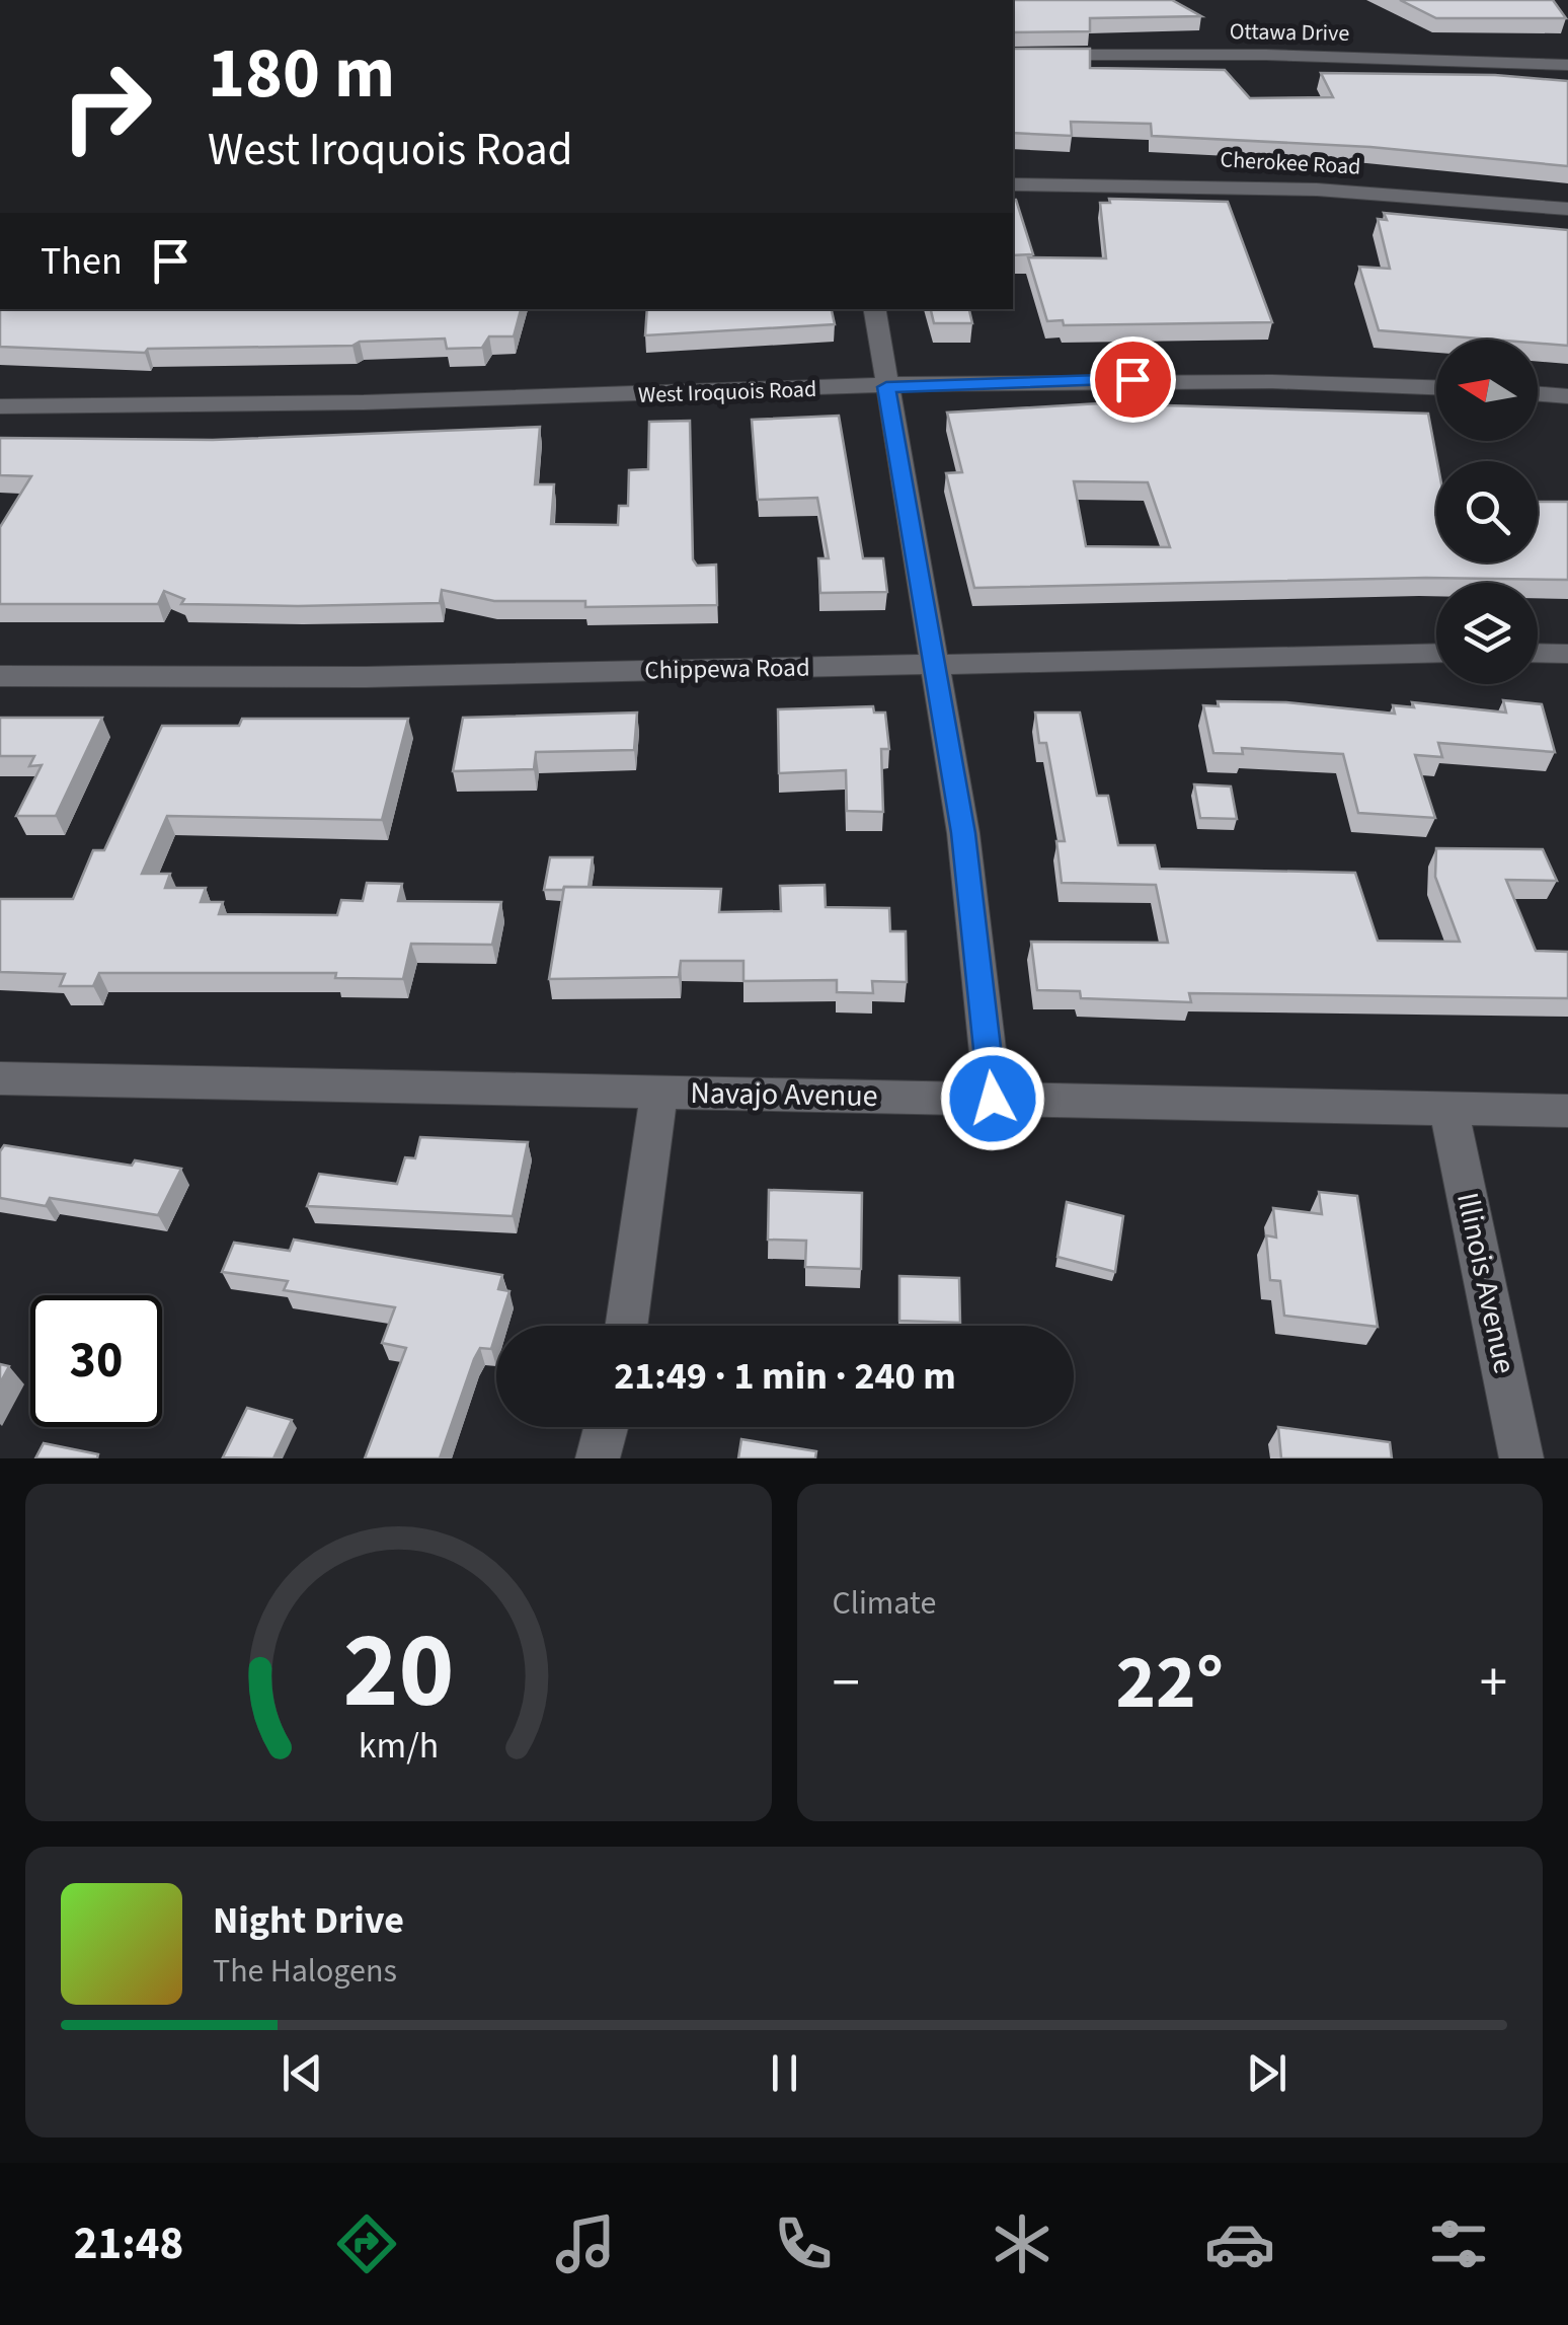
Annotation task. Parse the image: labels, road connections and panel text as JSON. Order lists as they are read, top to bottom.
{
  "streets": {
    "street": [
      "Ottawa Drive",
      "Cherokee Road",
      "West Iroquois Road",
      "Chippewa Road",
      "Navajo Avenue",
      "Illinois Avenue"
    ]
  },
  "crossings": [
    ["Navajo Avenue", "Illinois Avenue"]
  ],
  "north": "left",
  "page": {
    "turn": ["180 m", "West Iroquois Road"],
    "then": "Then",
    "limit": "30",
    "trip": "21:49 · 1 min · 240 m",
    "tile": "Climate",
    "heat": ["−", "22°", "+"],
    "song": ["Night Drive", "The Halogens"],
    "tabs": "21:48",
    "gauge": ["20", "km/h"]
  }
}
